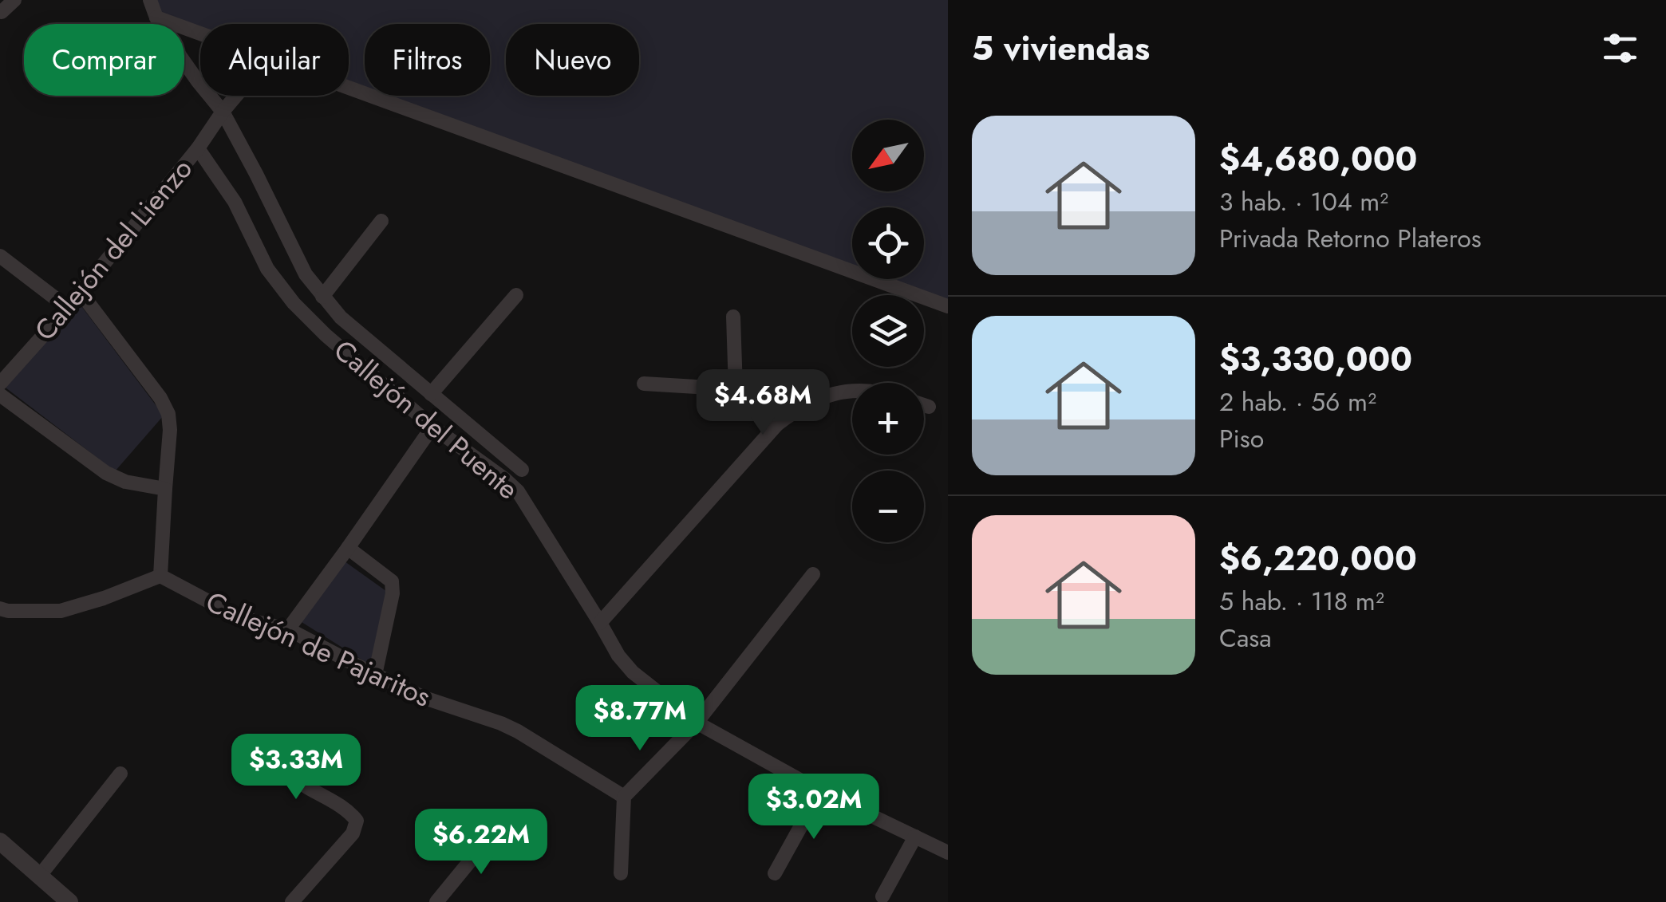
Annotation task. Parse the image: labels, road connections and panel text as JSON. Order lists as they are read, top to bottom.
{
  "streets": {
    "street": ["Callejón del Lienzo", "Callejón del Puente", "Callejón de Pajaritos"]
  },
  "crossings": [
    ["Callejón del Lienzo", "Callejón del Puente"]
  ],
  "north": "bottom left",
  "page": {
    "heading": "5 viviendas",
    "chip": [
      "Comprar",
      "Alquilar",
      "Filtros",
      "Nuevo"
    ],
    "list": [
      {
        "name": "$4,680,000",
        "note": "3 hab. · 104 m² · Privada Retorno Plateros"
      },
      {
        "name": "$3,330,000",
        "note": "2 hab. · 56 m² · Piso"
      },
      {
        "name": "$6,220,000",
        "note": "5 hab. · 118 m² · Casa"
      }
    ],
    "map_buttons": ["+", "−"],
    "price": [
      "$4.68M",
      "$8.77M",
      "$3.33M",
      "$3.02M",
      "$6.22M"
    ]
  }
}
